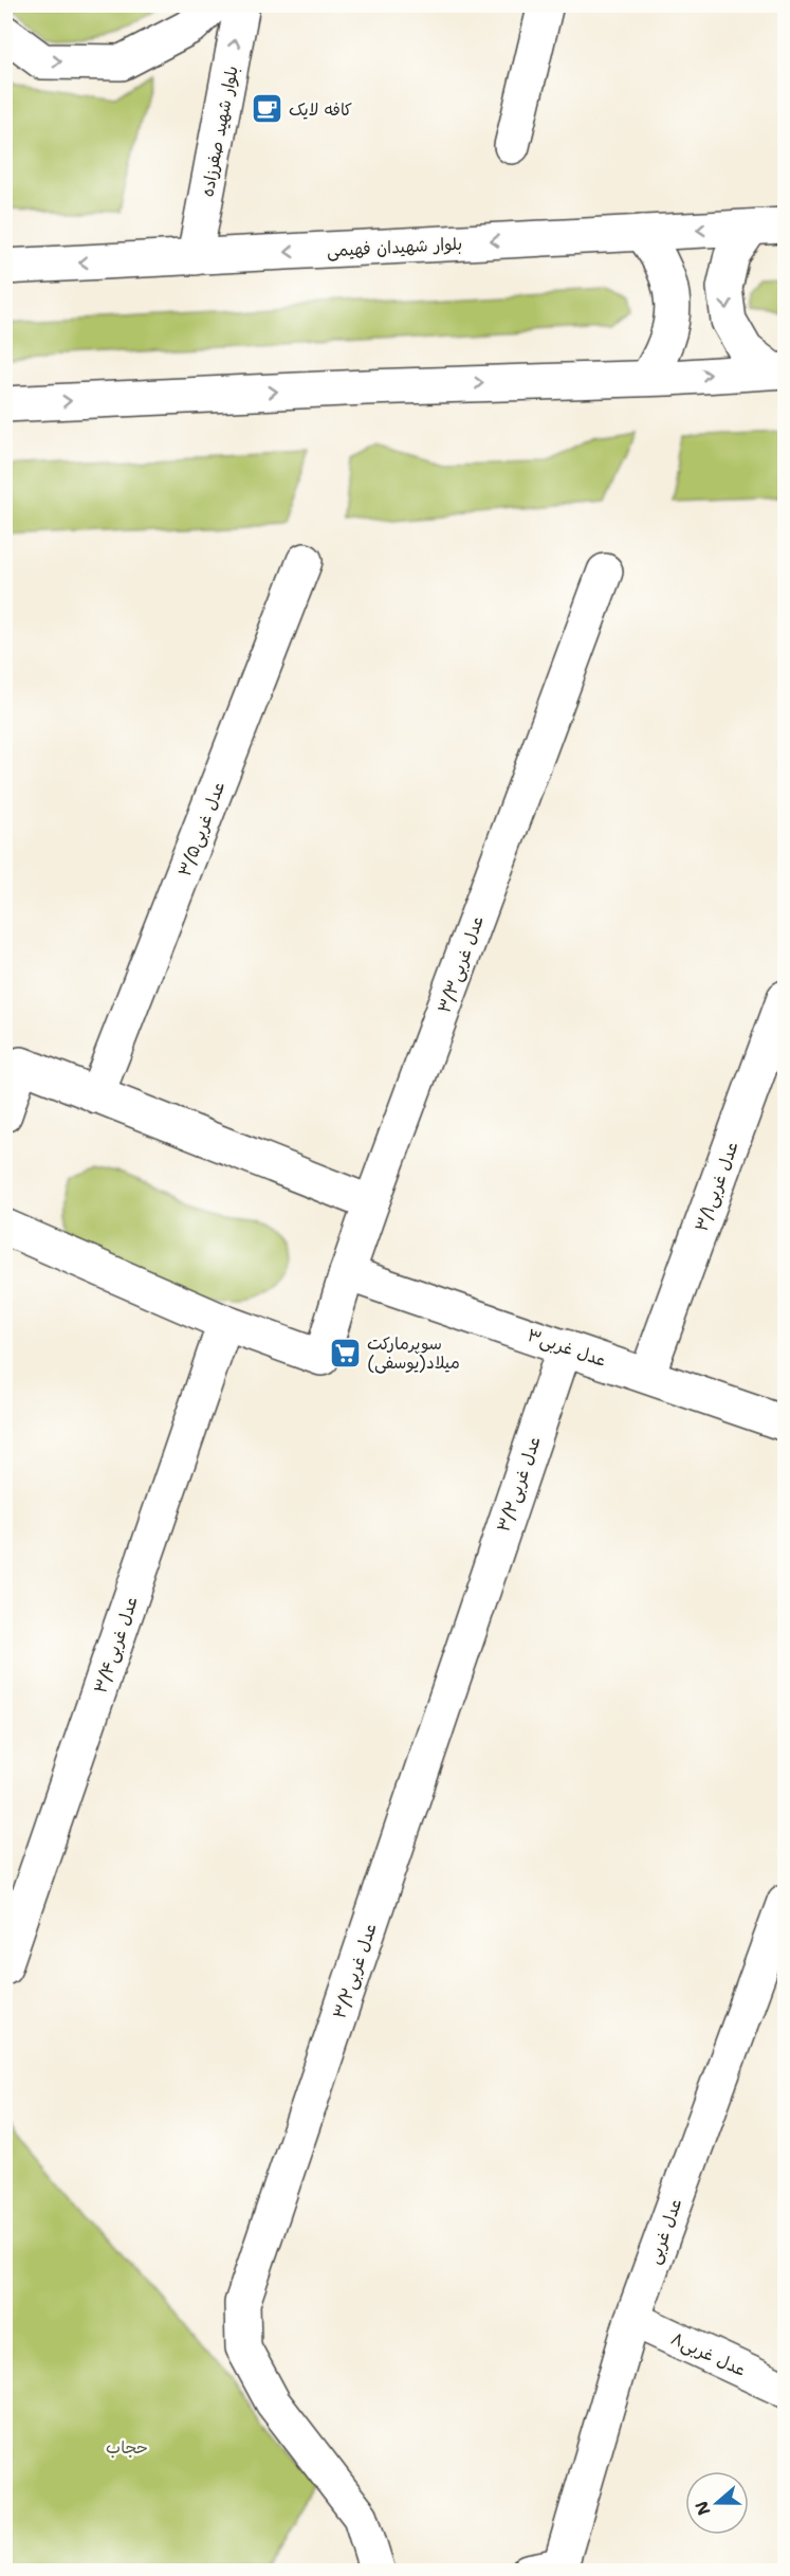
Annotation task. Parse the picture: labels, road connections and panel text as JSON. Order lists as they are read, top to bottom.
{
  "streets": {
    "street": [
      "بلوار شهید صفرزاده",
      "بلوار شهیدان فهیمی",
      "عدل غربی۳/۵",
      "عدل غربی۳/۳",
      "عدل غربی۳/۱",
      "عدل غربی۳",
      "عدل غربی۳/۲",
      "عدل غربی۳/۴",
      "عدل غربی",
      "عدل غربی۸"
    ]
  },
  "crossings": [
    ["بلوار شهید صفرزاده", "بلوار شهیدان فهیمی"],
    ["عدل غربی۳/۳", "عدل غربی۳"],
    ["عدل غربی۳/۳", "عدل غربی۳/۴"],
    ["عدل غربی۳/۱", "عدل غربی۳"],
    ["عدل غربی۳", "عدل غربی۳/۲"],
    ["عدل غربی", "عدل غربی۸"]
  ],
  "parks": ["حجاب"],
  "places": {
    "cafe": ["کافه لایک"],
    "supermarket": ["سوپرمارکت میلاد(یوسفی)"]
  },
  "north": "left"
}
